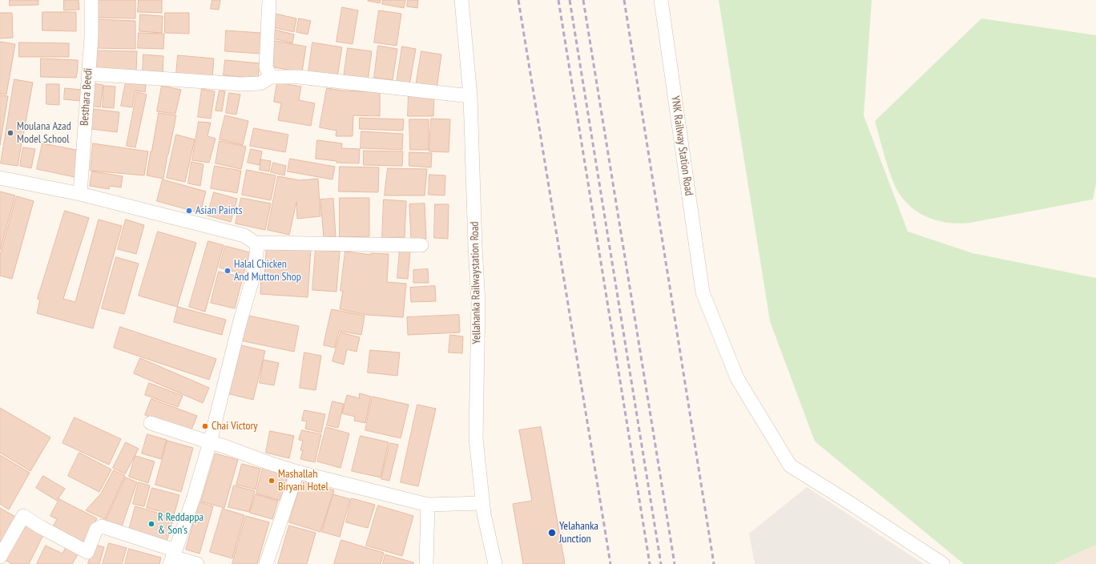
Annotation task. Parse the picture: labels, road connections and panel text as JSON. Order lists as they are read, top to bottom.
{
  "streets": {
    "street": ["Besthara Beedi", "YNK Railway Station Road", "Yellahanka Railwaystation Road"]
  },
  "places": [
    "Moulana Azad Model School",
    "Asian Paints",
    "Halal Chicken And Mutton Shop",
    "Chai Victory",
    "Mashallah Biryani Hotel",
    "R Reddappa & Son's",
    "Yelahanka Junction"
  ]
}
